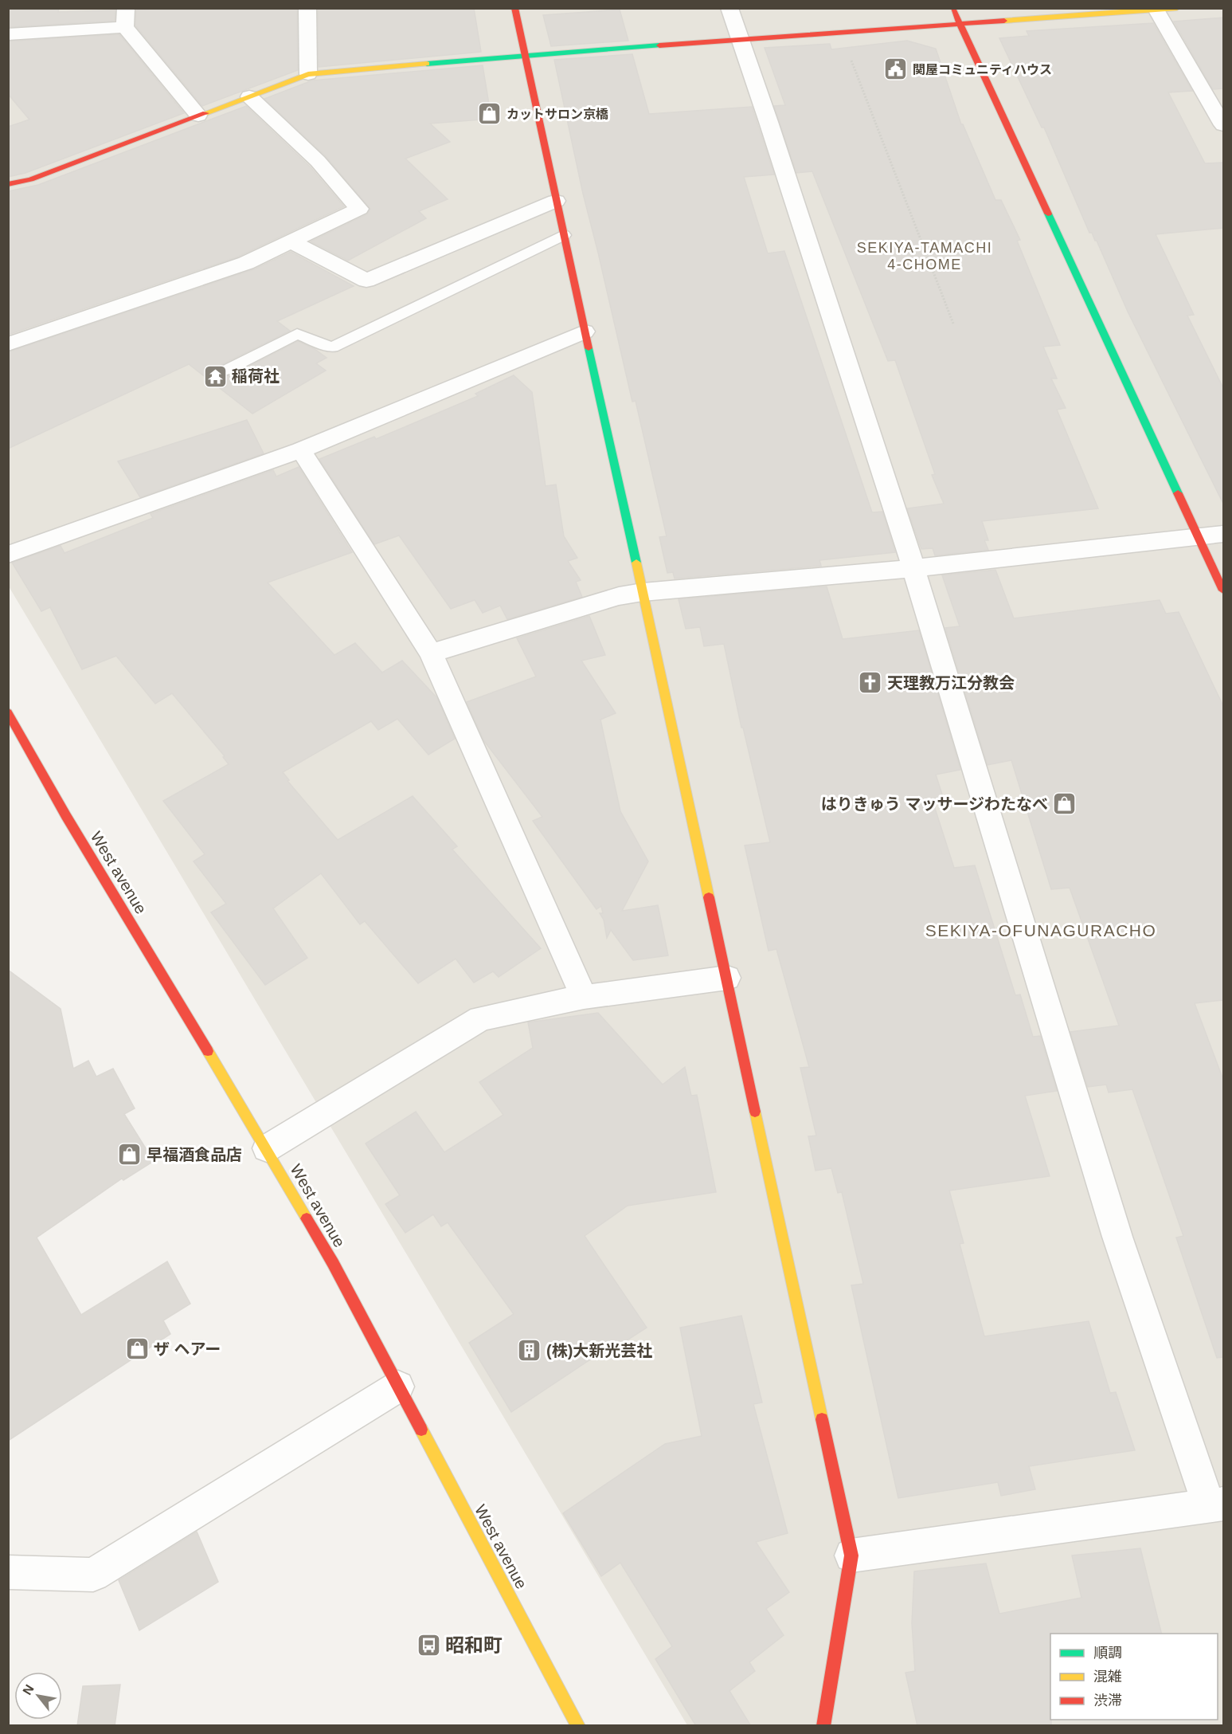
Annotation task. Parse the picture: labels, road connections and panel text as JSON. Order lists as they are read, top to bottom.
{
  "streets": {
    "main road": ["West avenue"]
  },
  "districts": ["SEKIYA-TAMACHI 4-CHOME", "SEKIYA-OFUNAGURACHO"],
  "places": {
    "public building": ["関屋コミュニティハウス"],
    "shop": [
      "カットサロン京橋",
      "はりきゅう マッサージわたなべ",
      "早福酒食品店",
      "ザ ヘアー"
    ],
    "temple": ["稲荷社"],
    "church": ["天理教万江分教会"],
    "building": ["(株)大新光芸社"],
    "bus stop": ["昭和町"]
  },
  "legend": ["順調", "混雑", "渋滞"],
  "north": "top left"
}
